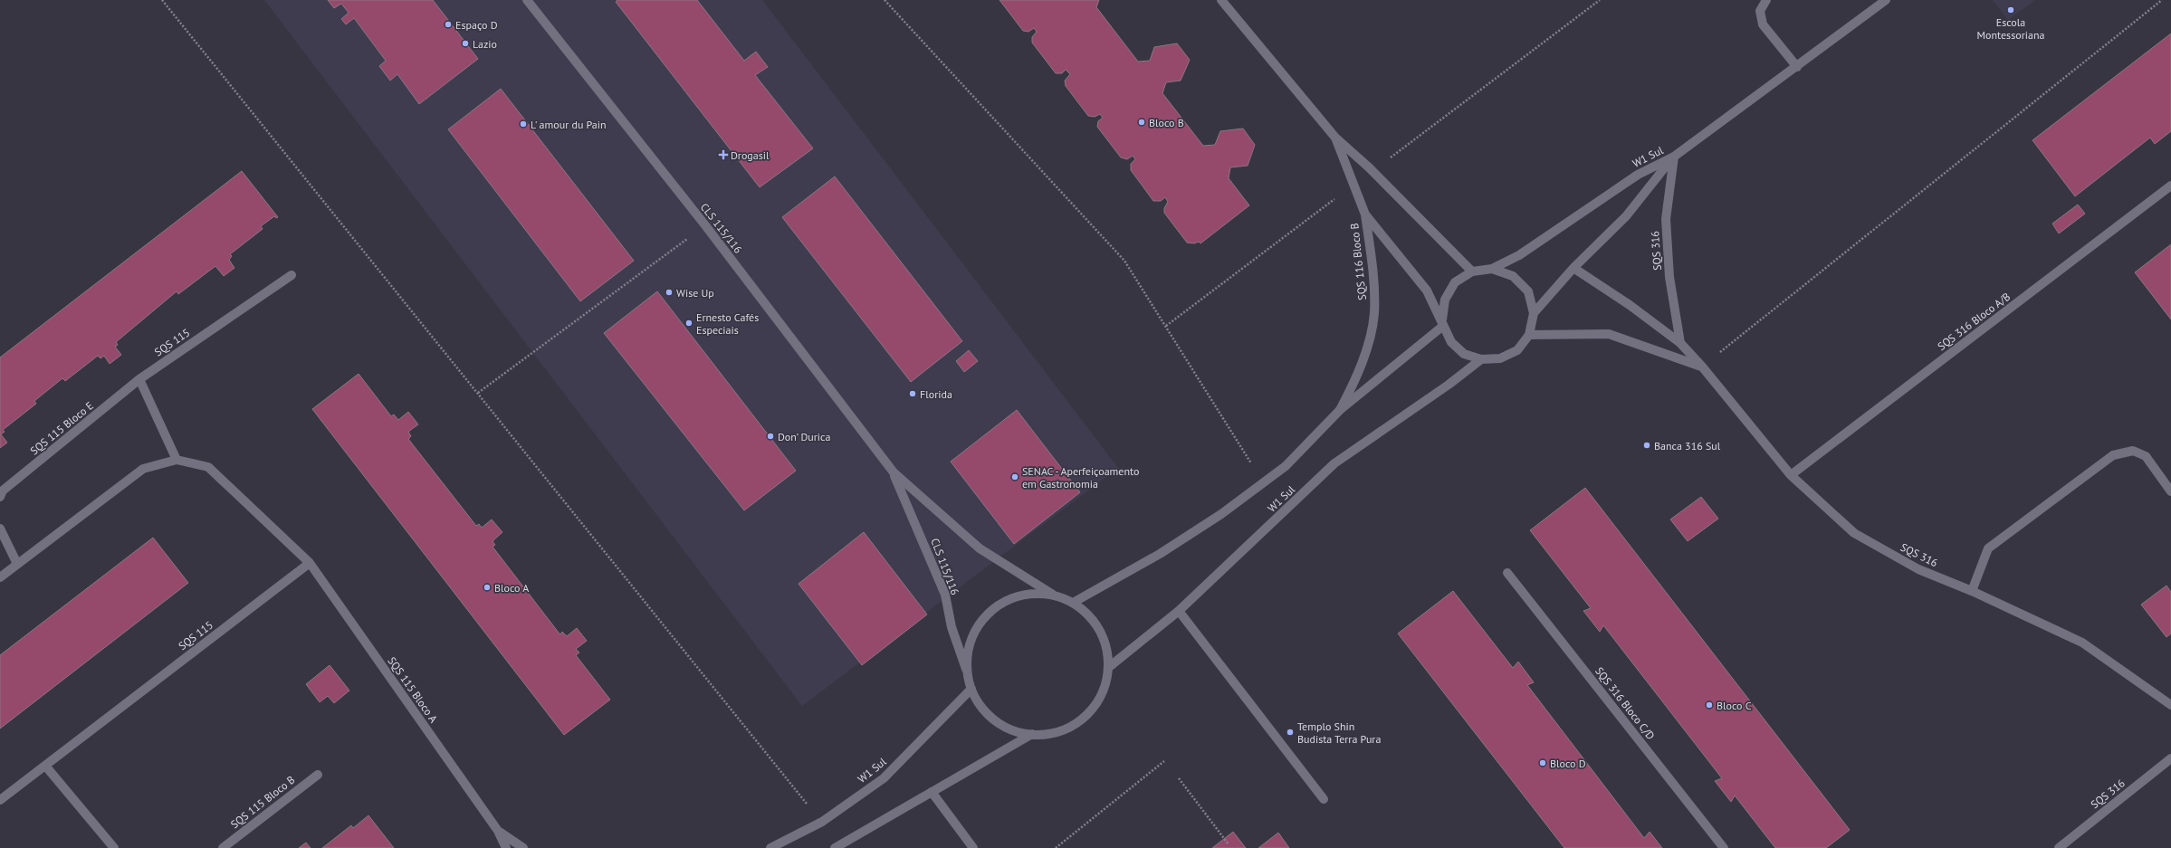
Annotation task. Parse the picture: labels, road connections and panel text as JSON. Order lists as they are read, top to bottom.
{
  "streets": {
    "street": [
      "W1 Sul",
      "CLS 115/116",
      "SQS 316",
      "SQS 116 Bloco B",
      "SQS 316 Bloco A/B",
      "SQS 115",
      "SQS 115 Bloco E",
      "SQS 115 Bloco A",
      "SQS 316 Bloco C/D",
      "SQS 115 Bloco B"
    ]
  },
  "crossings": [
    ["W1 Sul", "CLS 115/116"],
    ["W1 Sul", "SQS 316"],
    ["W1 Sul", "SQS 116 Bloco B"],
    ["SQS 316", "SQS 316 Bloco A/B"],
    ["SQS 115", "SQS 115 Bloco E"],
    ["SQS 115", "SQS 115 Bloco A"]
  ],
  "places": {
    "other": [
      "Escola Montessoriana",
      "Espaço D",
      "Lazio",
      "Bloco B",
      "L' amour du Pain",
      "Wise Up",
      "Ernesto Cafés Especiais",
      "Florida",
      "Don’ Durica",
      "Banca 316 Sul",
      "SENAC - Aperfeiçoamento em Gastronomia",
      "Bloco A",
      "Bloco C",
      "Templo Shin Budista Terra Pura",
      "Bloco D"
    ],
    "health": ["Drogasil"]
  }
}
